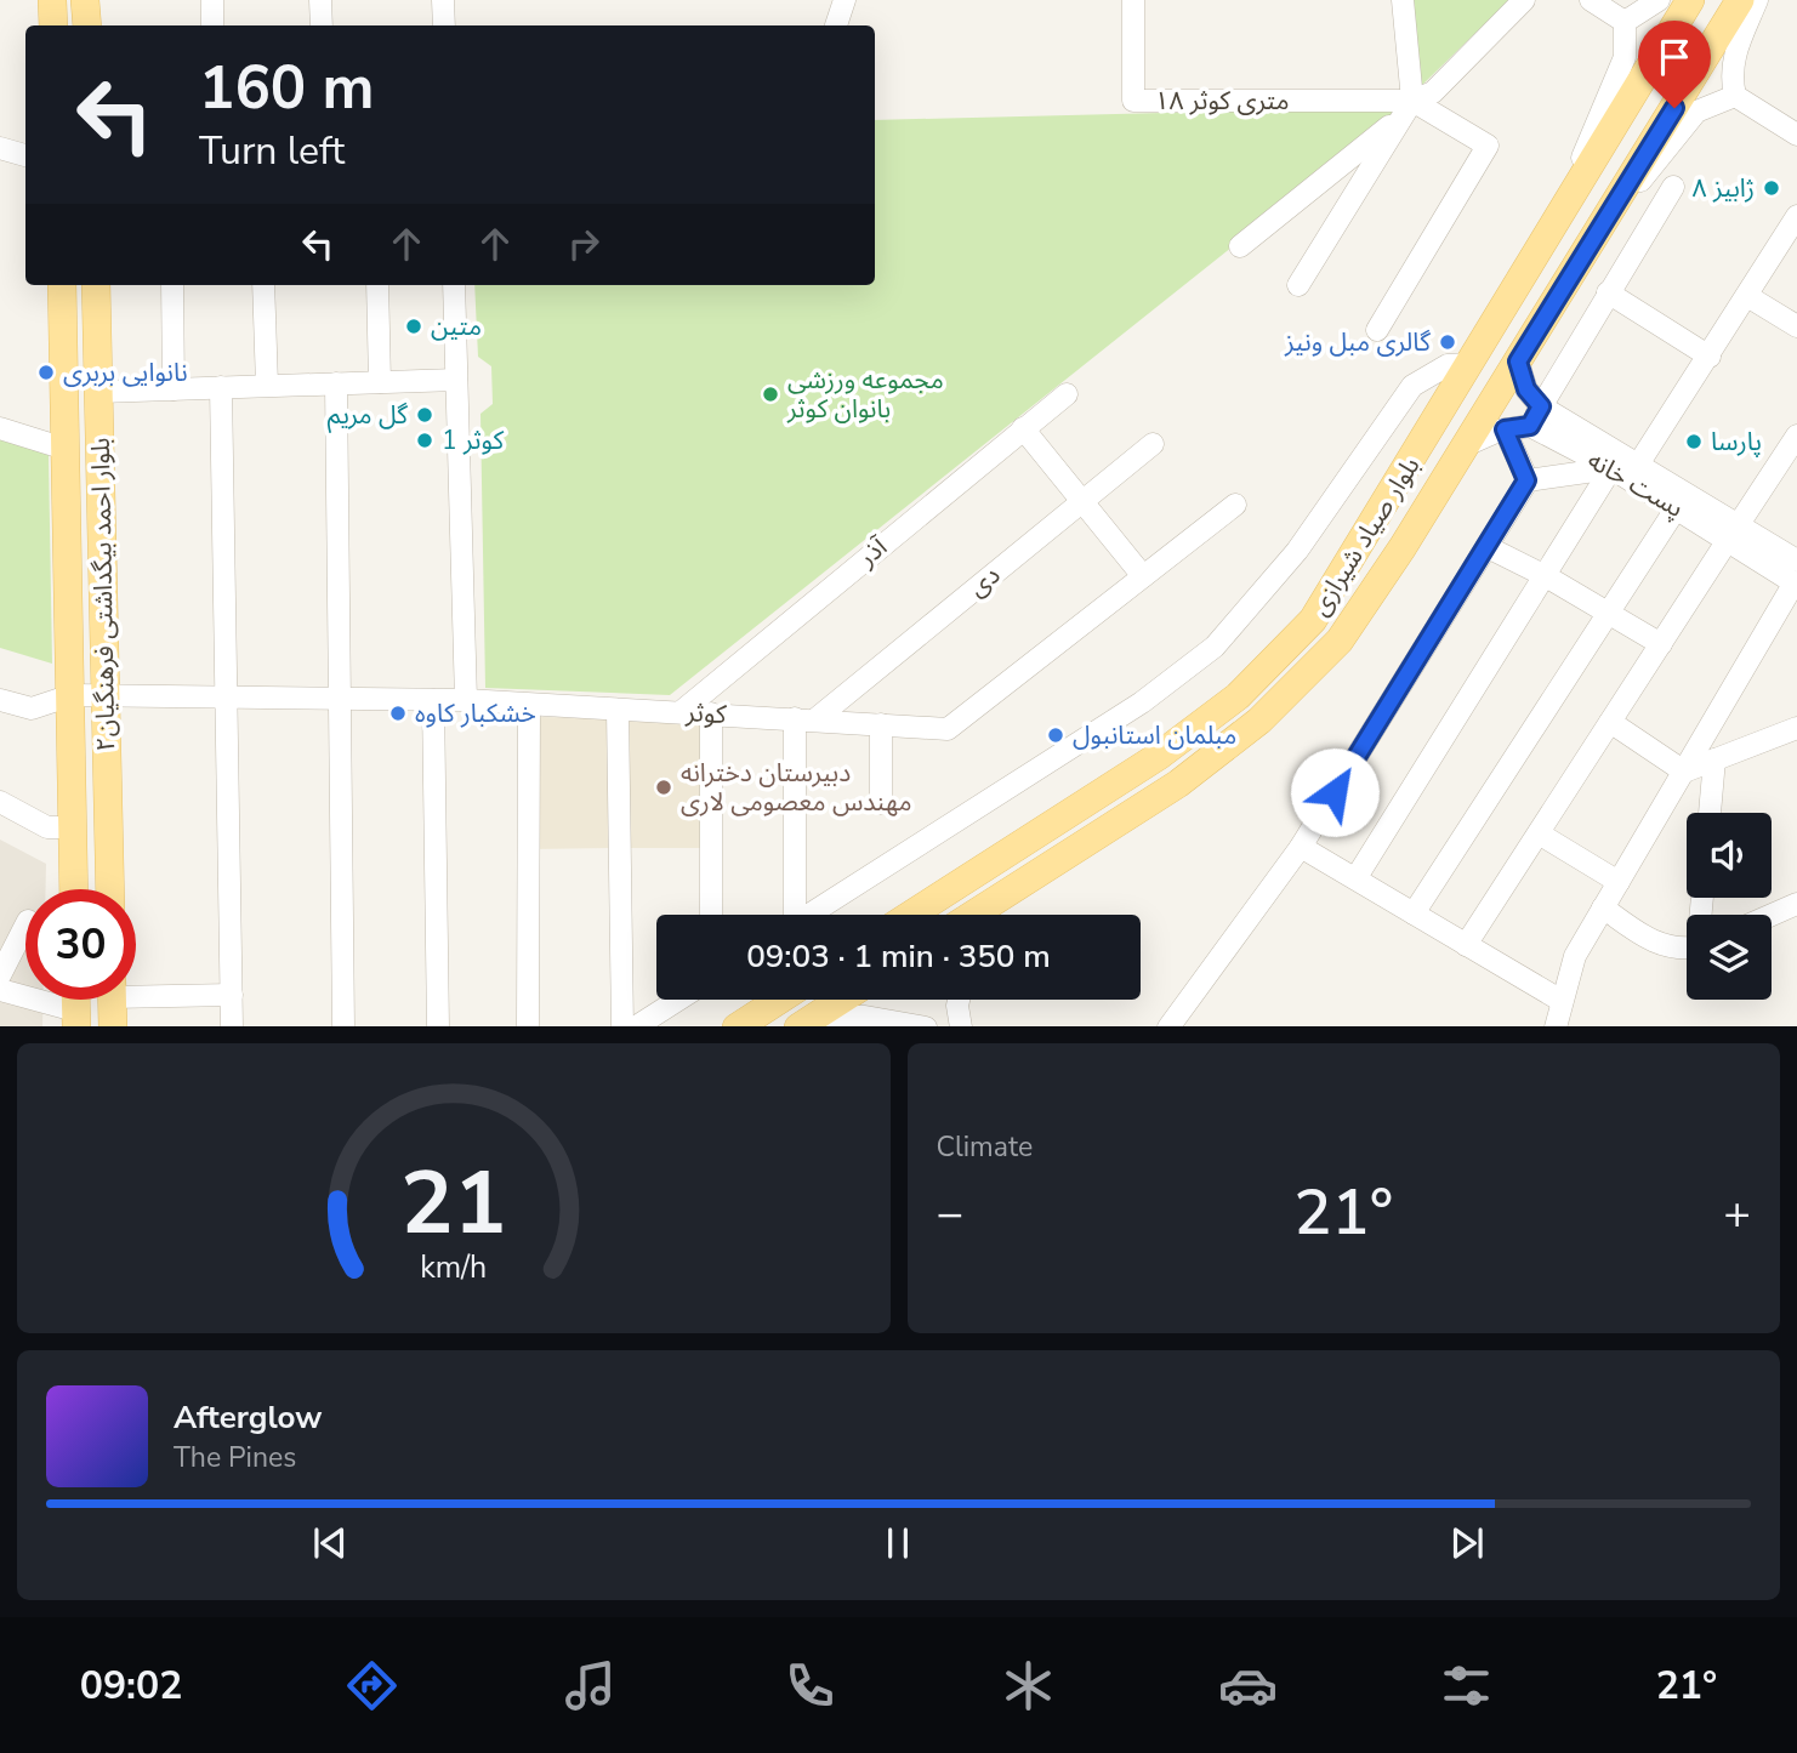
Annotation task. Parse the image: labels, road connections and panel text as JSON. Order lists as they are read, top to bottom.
{
  "streets": {
    "main road": ["بلوار صیاد شیرازی", "بلوار احمد بیگداشتی فرهنگیان۲"],
    "street": [
      "۱۸ متری کوثر",
      "پست خانه",
      "آذر",
      "دی",
      "کوثر"
    ]
  },
  "crossings": [
    ["آذر", "کوثر"],
    ["دی", "کوثر"],
    ["بلوار احمد بیگداشتی فرهنگیان۲", "کوثر"]
  ],
  "places": [
    "ژابیز ۸",
    "متین",
    "گالری مبل ونیز",
    "نانوایی بربری",
    "مجموعه ورزشی بانوان کوثر",
    "گل مریم",
    "کوثر 1",
    "پارسا",
    "خشکبار کاوه",
    "مبلمان استانبول",
    "دبیرستان دخترانه مهندس معصومی لاری"
  ],
  "page": {
    "turn": ["160 m", "Turn left"],
    "limit": "30",
    "trip": "09:03 · 1 min · 350 m",
    "tile": "Climate",
    "heat": ["−", "21°", "+"],
    "song": ["Afterglow", "The Pines"],
    "tabs": ["09:02", "21°"],
    "gauge": ["21", "km/h"]
  }
}
